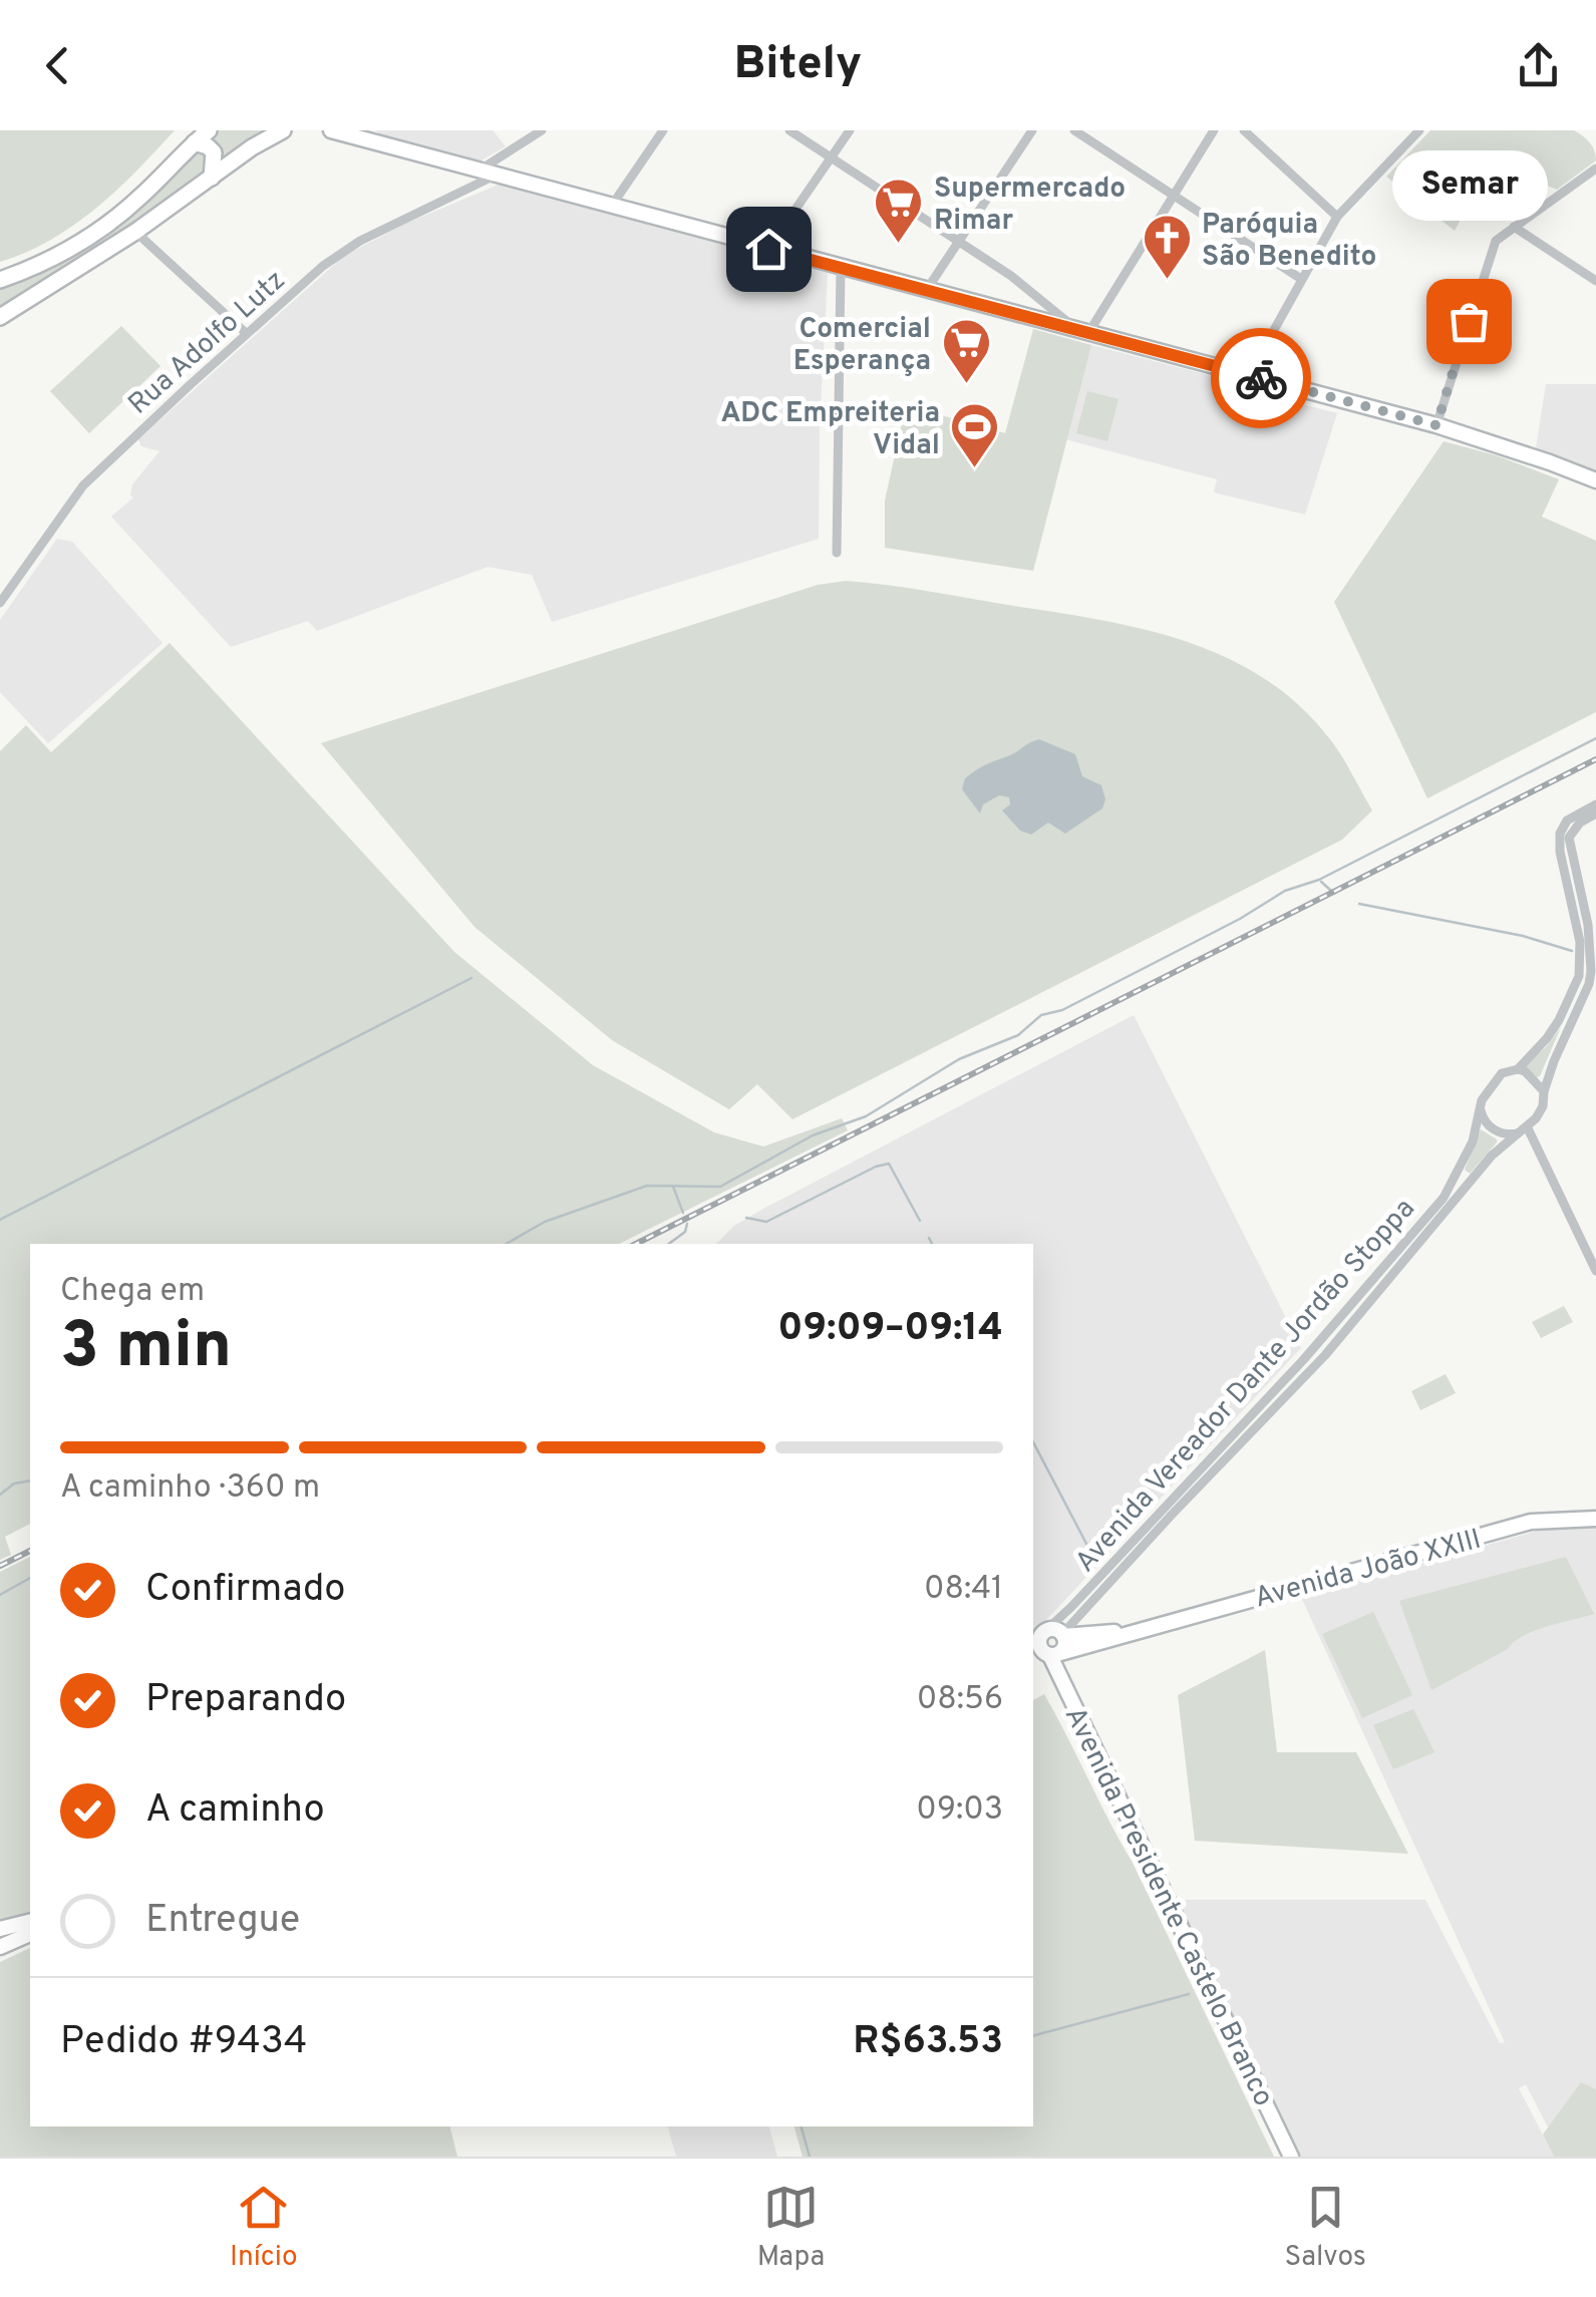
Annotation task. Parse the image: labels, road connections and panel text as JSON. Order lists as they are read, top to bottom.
{
  "streets": {
    "main road": ["Avenida João XXIII", "Avenida Presidente Castelo Branco"],
    "street": ["Rua Adolfo Lutz", "Avenida Vereador Dante Jordão Stoppa"]
  },
  "crossings": [
    ["Avenida Vereador Dante Jordão Stoppa", "Avenida João XXIII"],
    ["Avenida Vereador Dante Jordão Stoppa", "Avenida Presidente Castelo Branco"],
    ["Avenida João XXIII", "Avenida Presidente Castelo Branco"]
  ],
  "places": {
    "supermarket": ["Supermercado Rimar", "Comercial Esperança"],
    "church": ["Paróquia São Benedito"],
    "other": ["Semar"],
    "sports": ["ADC Empreiteria Vidal"]
  },
  "page": {
    "header": "Bitely",
    "bubble": "Semar",
    "heading": ["3 min", "Chega em", "09:09–09:14"],
    "panel": ["Pedido #9434", "R$63.53"],
    "bar": "A caminho · 360 m",
    "list": [
      ["Confirmado", "08:41"],
      ["Preparando", "08:56"],
      ["A caminho", "09:03"],
      "Entregue"
    ],
    "tabs": ["Início", "Mapa", "Salvos"]
  }
}
